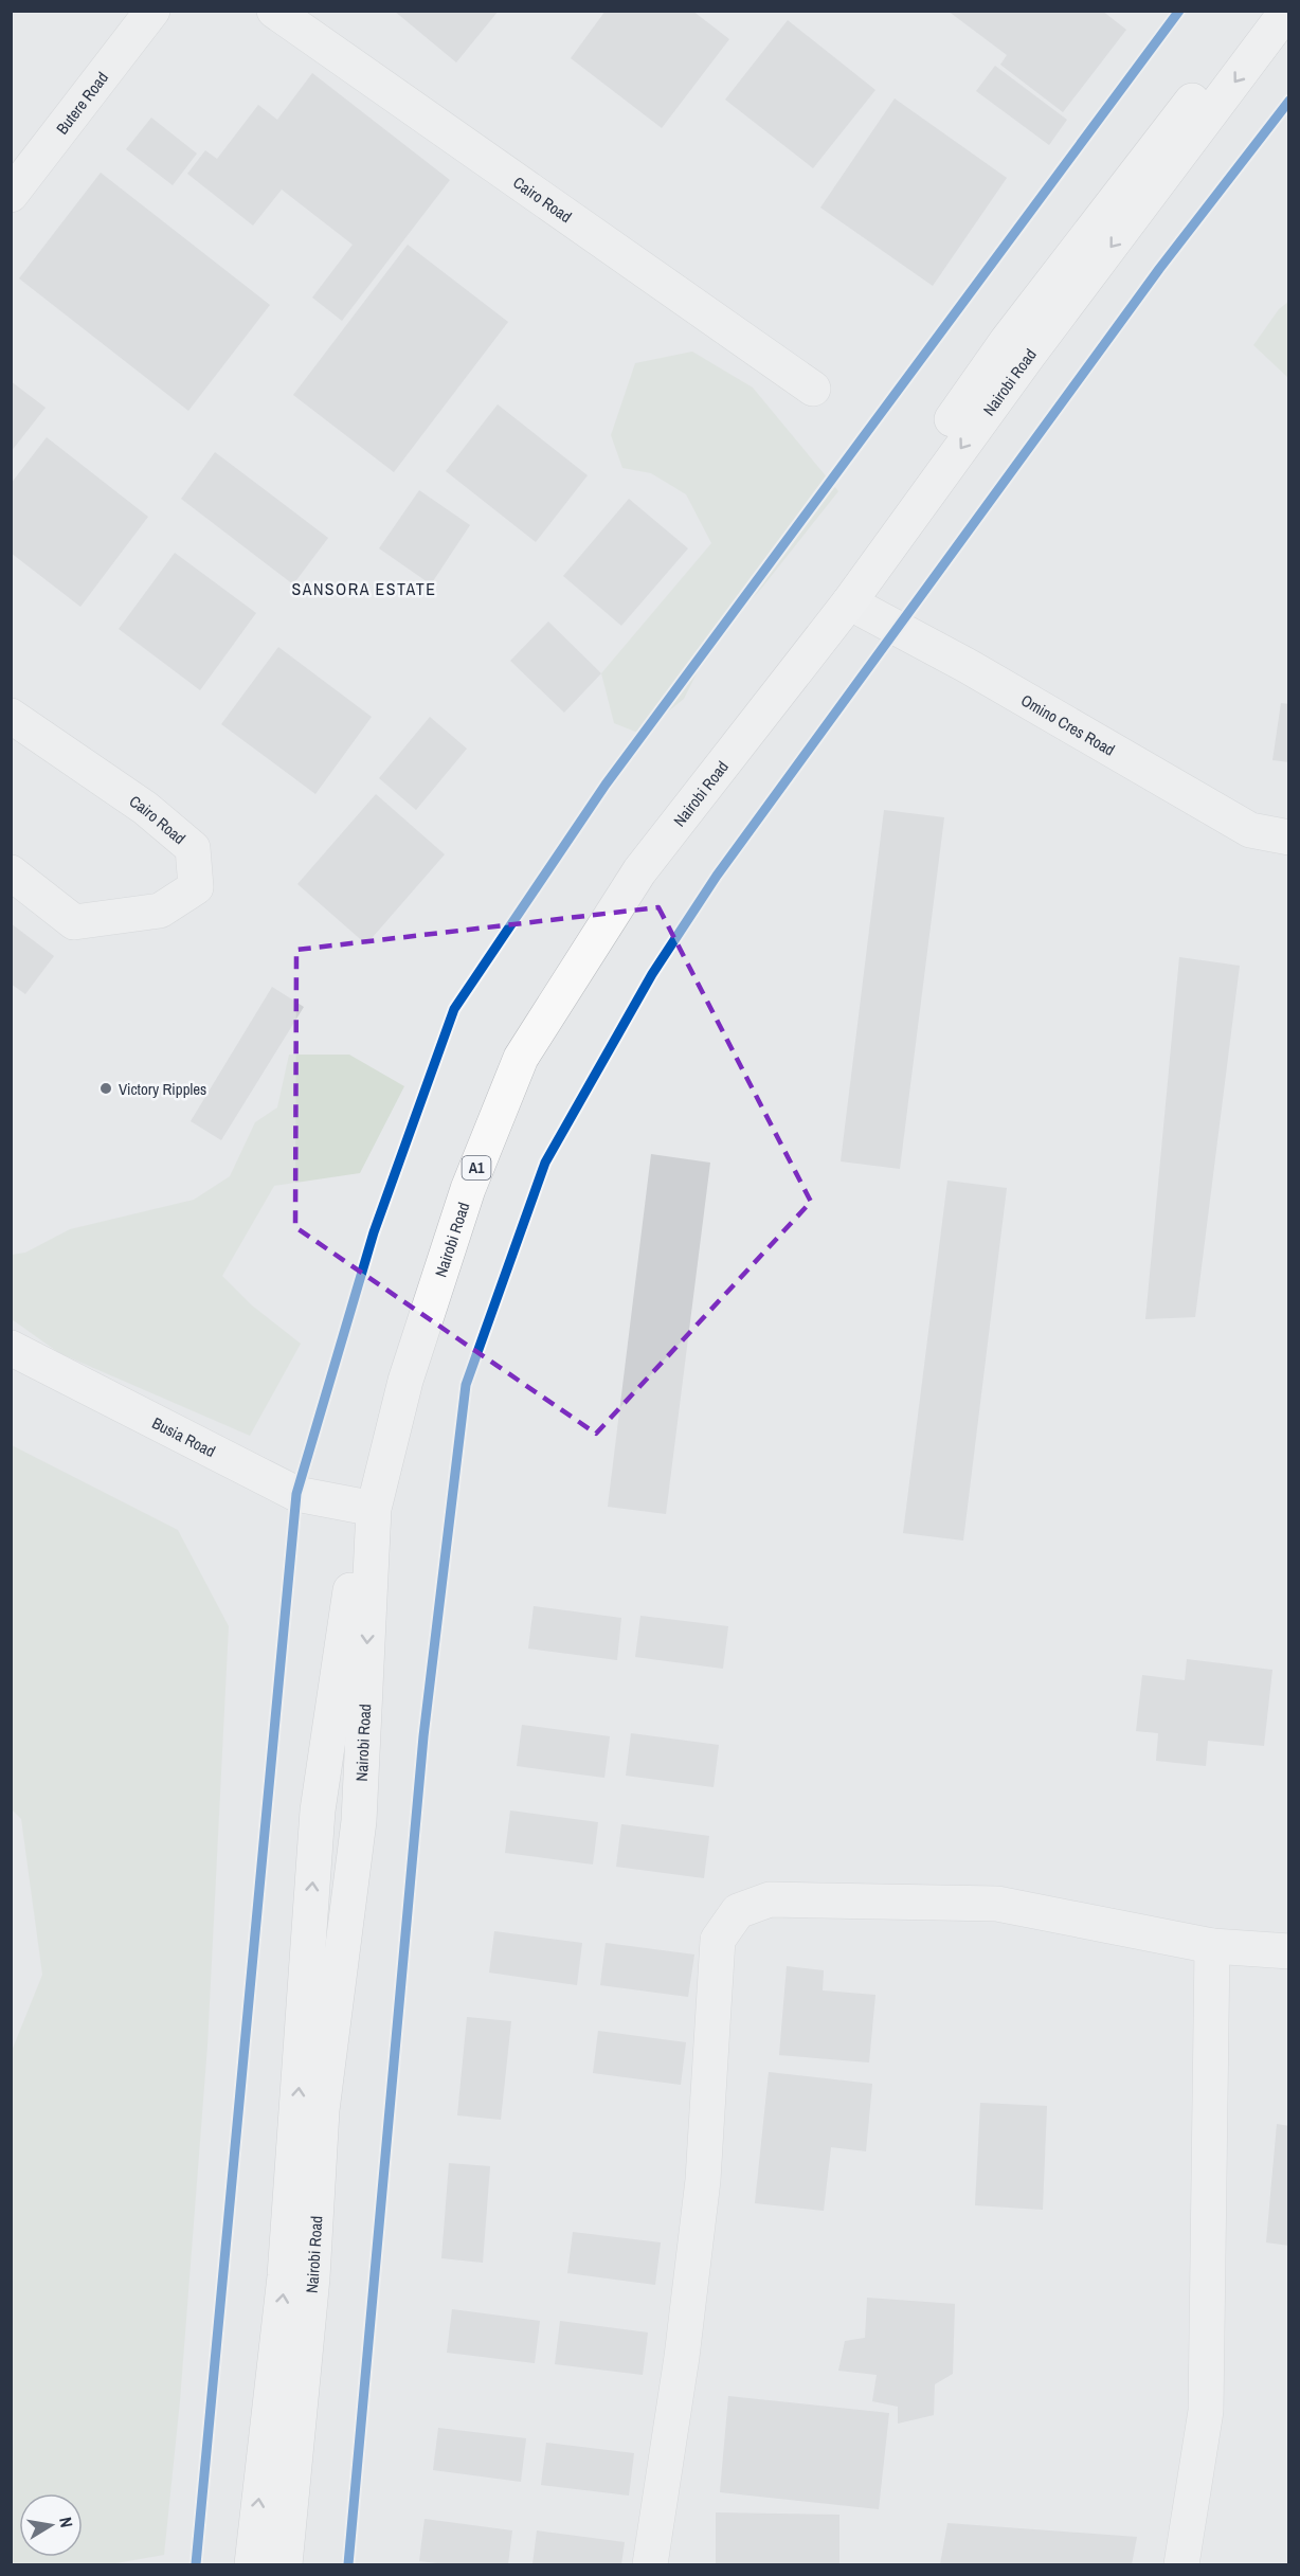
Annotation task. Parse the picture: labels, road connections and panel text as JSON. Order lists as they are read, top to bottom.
{
  "streets": {
    "main road": ["Nairobi Road", "A1", "Busia Road"],
    "street": ["Butere Road", "Cairo Road", "Omino Cres Road"]
  },
  "crossings": [
    ["Nairobi Road", "Omino Cres Road"],
    ["Nairobi Road", "Busia Road"]
  ],
  "districts": ["SANSORA ESTATE"],
  "places": ["Victory Ripples"],
  "north": "right"
}
